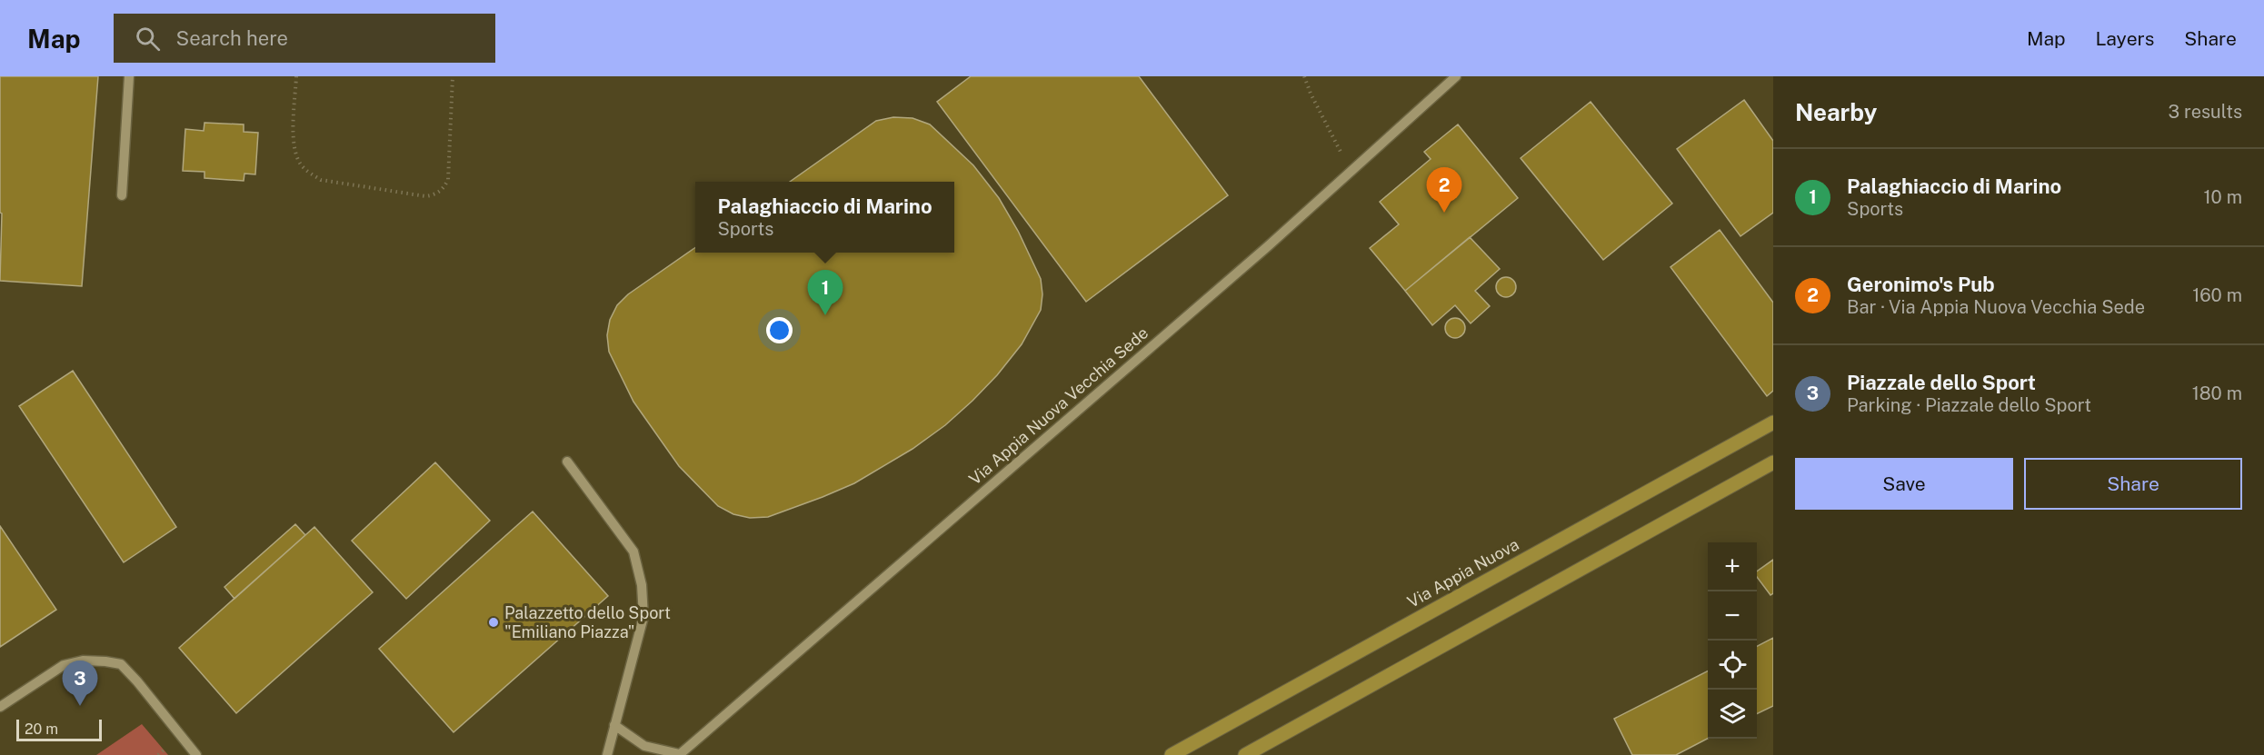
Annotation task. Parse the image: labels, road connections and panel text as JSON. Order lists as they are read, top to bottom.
{
  "streets": {
    "main road": ["Via Appia Nuova"],
    "street": ["Via Appia Nuova Vecchia Sede"]
  },
  "places": ["Palazzetto dello Sport \"Emiliano Piazza\""],
  "scale_bar": "20 m",
  "page": {
    "header": "Map",
    "search": "Search here",
    "nav": ["Map", "Layers", "Share"],
    "heading": ["Nearby", "3 results"],
    "list": [
      {
        "mark": "1",
        "name": "Palaghiaccio di Marino",
        "note": "Sports",
        "value": "10 m"
      },
      {
        "mark": "2",
        "name": "Geronimo's Pub",
        "note": "Bar · Via Appia Nuova Vecchia Sede",
        "value": "160 m"
      },
      {
        "mark": "3",
        "name": "Piazzale dello Sport",
        "note": "Parking · Piazzale dello Sport",
        "value": "180 m"
      }
    ],
    "pins": ["2", "1", "3"],
    "popup": ["Palaghiaccio di Marino", "Sports"],
    "buttons": ["Save", "Share"],
    "map_buttons": ["+", "−"],
    "scale": "20 m"
  }
}
